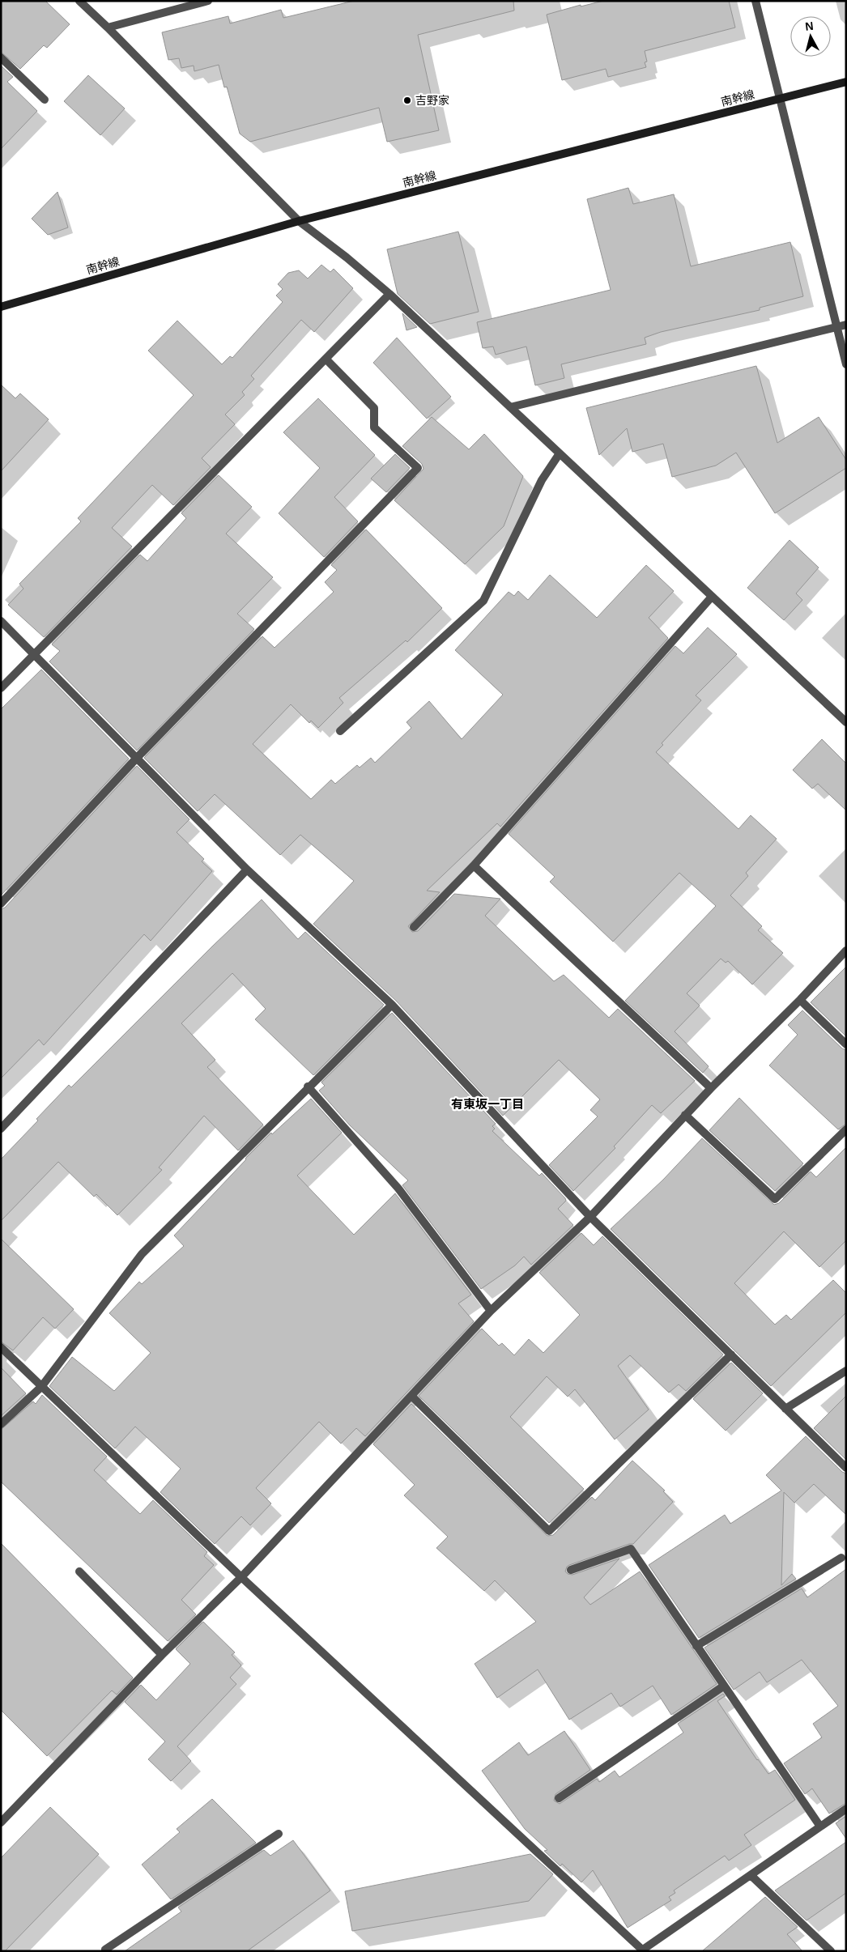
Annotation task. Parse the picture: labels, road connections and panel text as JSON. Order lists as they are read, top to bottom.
{
  "streets": {
    "main road": ["南幹線"]
  },
  "districts": ["有東坂一丁目"],
  "places": ["吉野家"],
  "north": "top"
}
